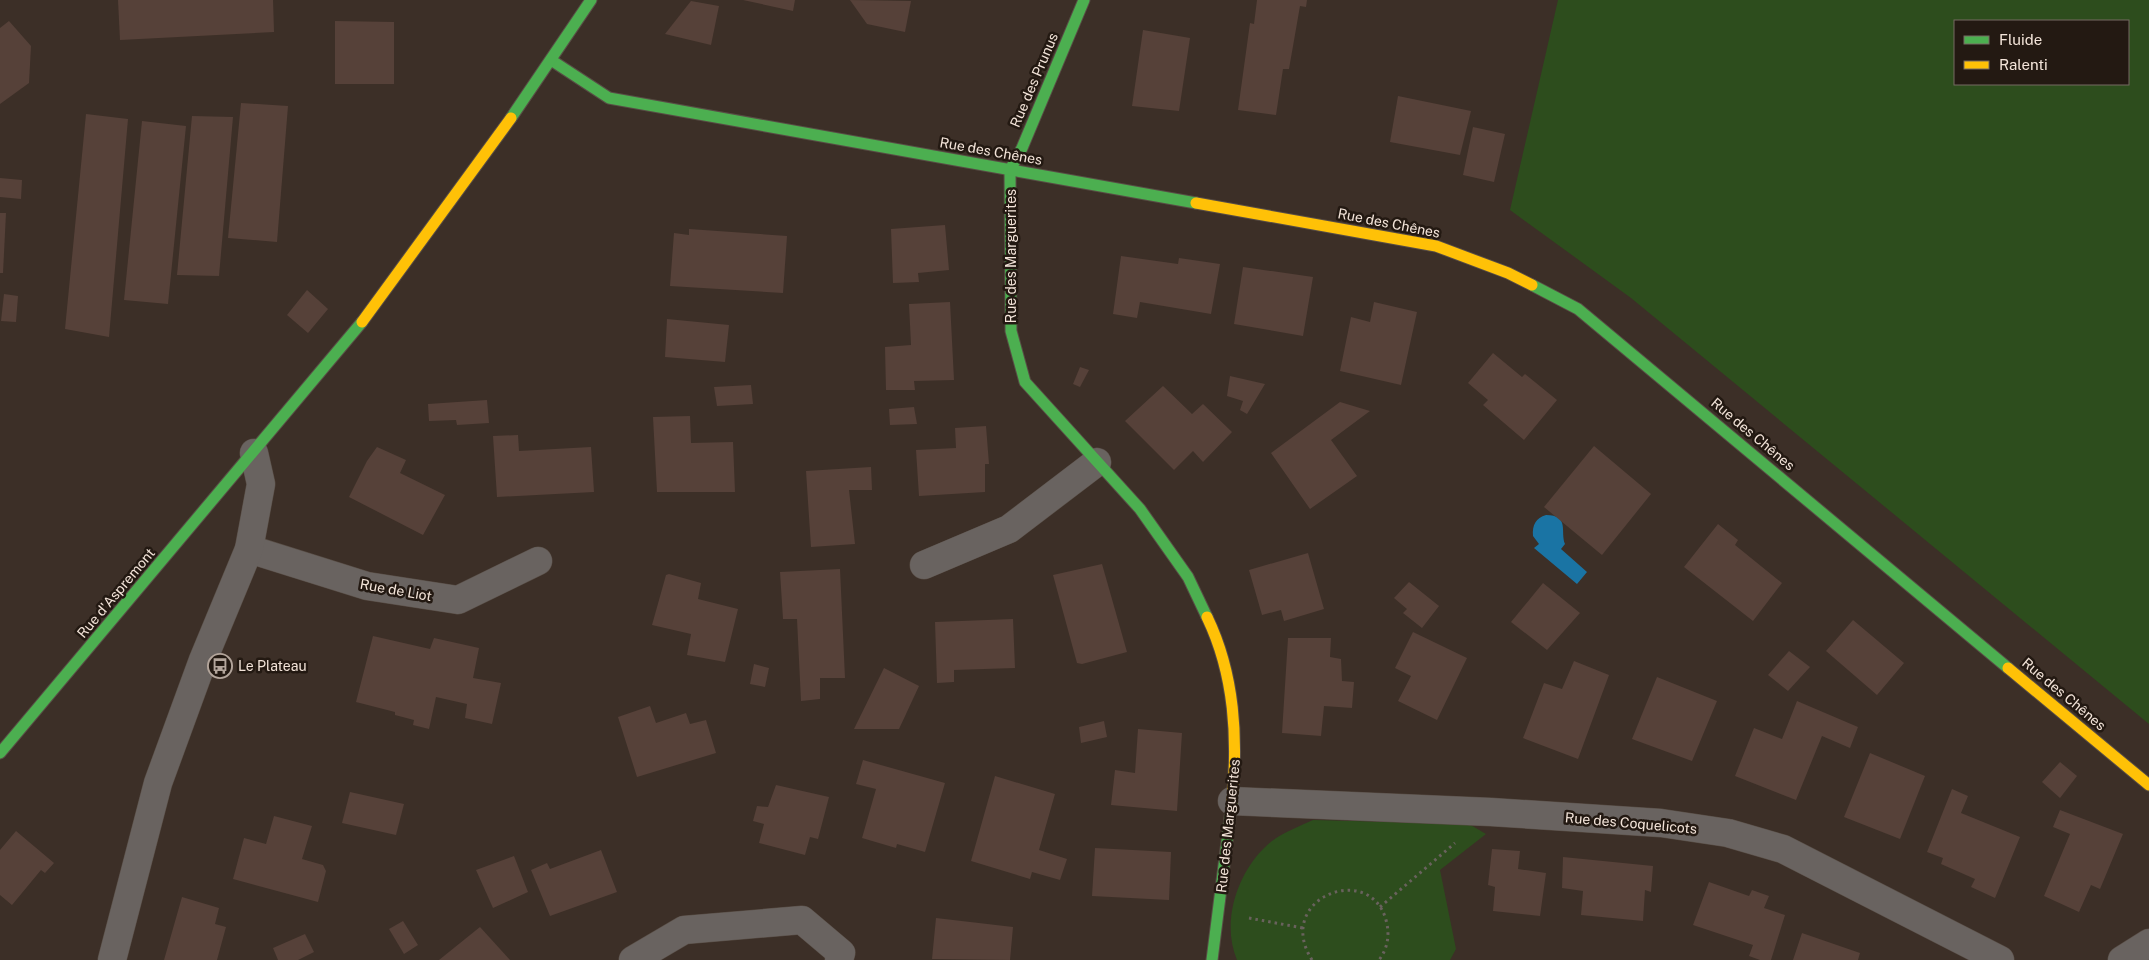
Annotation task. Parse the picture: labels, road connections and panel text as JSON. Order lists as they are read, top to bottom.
{
  "streets": {
    "street": [
      "Rue des Prunus",
      "Rue des Chênes",
      "Rue des Marguerites",
      "Rue de Liot",
      "Rue d'Aspremont",
      "Rue des Coquelicots"
    ]
  },
  "crossings": [
    ["Rue des Prunus", "Rue des Chênes"],
    ["Rue des Prunus", "Rue des Marguerites"],
    ["Rue des Chênes", "Rue des Marguerites"],
    ["Rue des Chênes", "Rue d'Aspremont"],
    ["Rue des Marguerites", "Rue des Coquelicots"]
  ],
  "places": {
    "bus stop": ["Le Plateau"]
  },
  "legend": ["Fluide", "Ralenti"]
}
